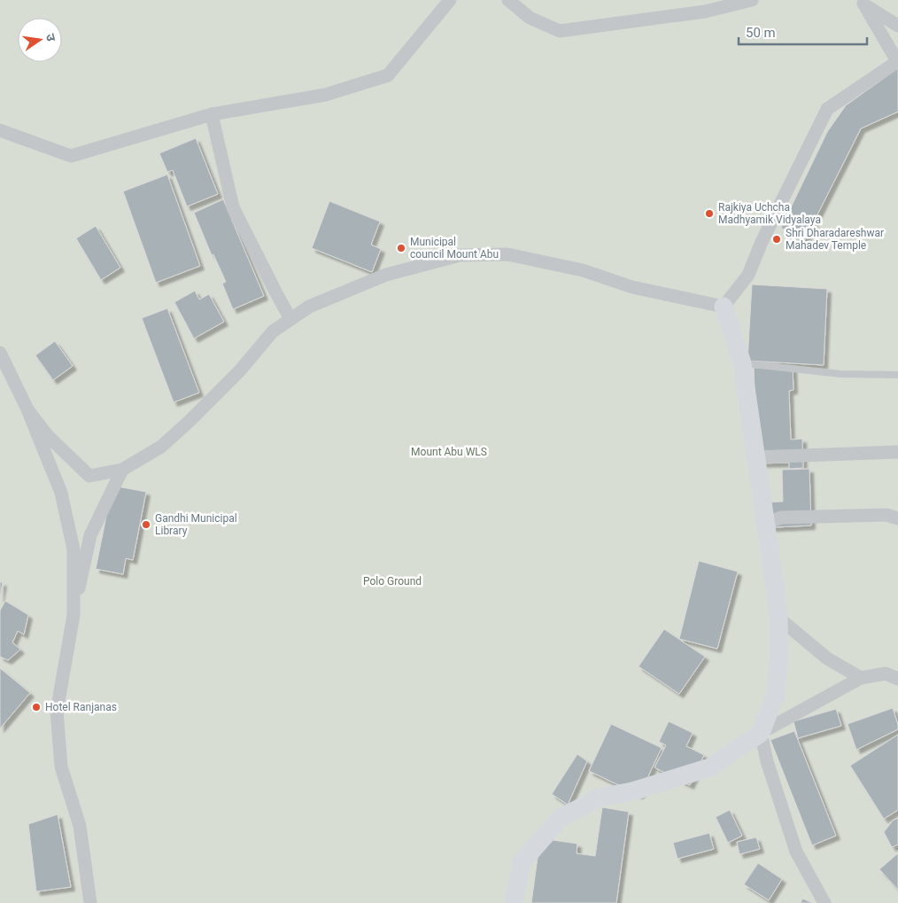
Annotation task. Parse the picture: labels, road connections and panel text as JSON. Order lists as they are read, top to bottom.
{
  "parks": ["Mount Abu WLS", "Polo Ground"],
  "places": [
    "Rajkiya Uchcha Madhyamik Vidyalaya",
    "Shri Dharadareshwar Mahadev Temple",
    "Municipal council Mount Abu",
    "Gandhi Municipal Library",
    "Hotel Ranjanas"
  ],
  "scale_bar": "50 m",
  "north": "right"
}
